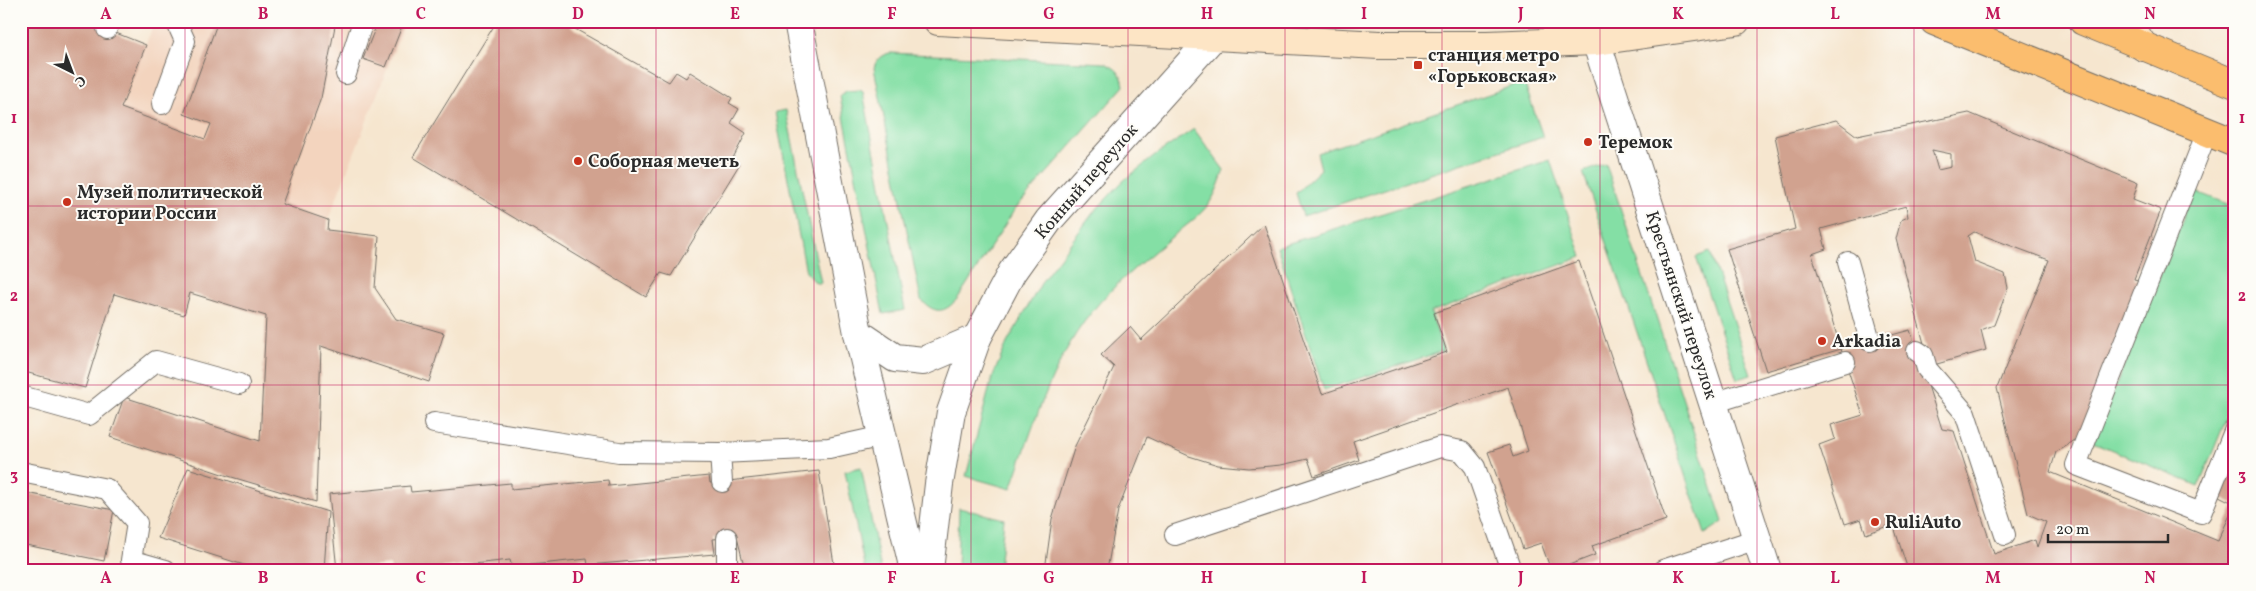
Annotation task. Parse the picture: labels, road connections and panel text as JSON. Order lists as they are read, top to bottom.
{
  "streets": {
    "street": ["Конный переулок", "Крестьянский переулок"]
  },
  "places": {
    "transit": ["станция метро «Горьковская»"],
    "other": [
      "Теремок",
      "Соборная мечеть",
      "Музей политической истории России",
      "Arkadia",
      "RuliAuto"
    ]
  },
  "scale_bar": "20 m",
  "north": "bottom right",
  "grid": {
    "columns": [
      "A",
      "B",
      "C",
      "D",
      "E",
      "F",
      "G",
      "H",
      "I",
      "J",
      "K",
      "L",
      "M",
      "N"
    ],
    "rows": ["1", "2", "3"]
  }
}
